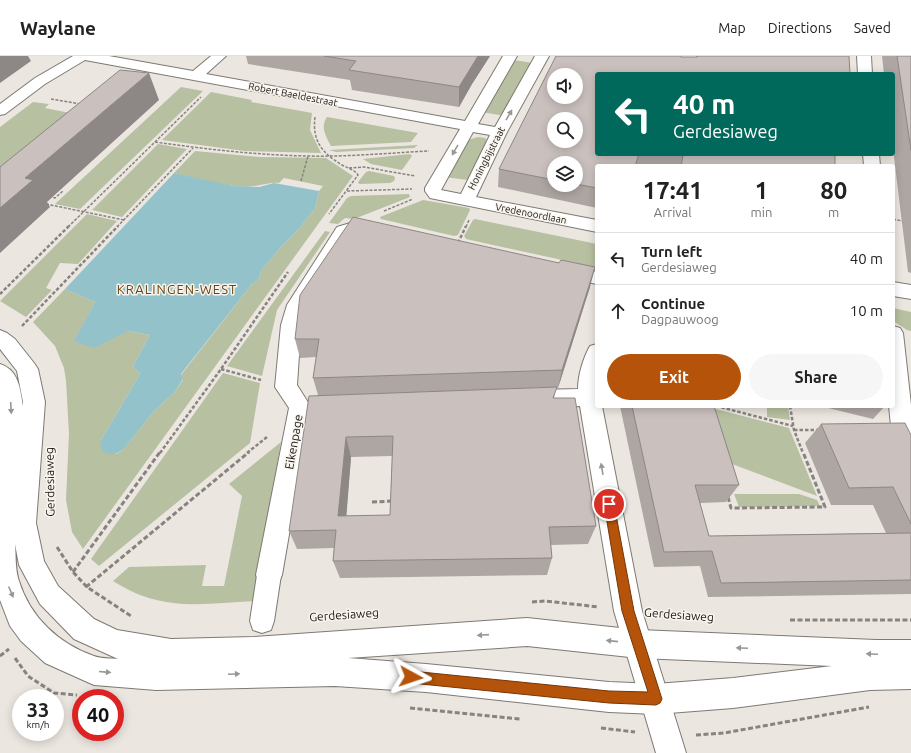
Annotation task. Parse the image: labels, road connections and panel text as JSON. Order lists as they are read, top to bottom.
{
  "streets": {
    "street": [
      "Robert Baeldestraat",
      "Honingbijstraat",
      "Vredenoordlaan",
      "Eikenpage",
      "Gerdesiaweg"
    ]
  },
  "crossings": [
    ["Robert Baeldestraat", "Honingbijstraat"],
    ["Honingbijstraat", "Vredenoordlaan"]
  ],
  "one_way": ["Gerdesiaweg"],
  "districts": ["KRALINGEN-WEST"],
  "page": {
    "header": "Waylane",
    "nav": ["Map", "Directions", "Saved"],
    "turn": ["40 m", "Gerdesiaweg"],
    "eta": [
      "17:41",
      "Arrival",
      "1",
      "min",
      "80",
      "m"
    ],
    "list": [
      {
        "name": "Turn left",
        "note": "Gerdesiaweg",
        "value": "40 m"
      },
      {
        "name": "Continue",
        "note": "Dagpauwoog",
        "value": "10 m"
      }
    ],
    "buttons": ["Exit", "Share"],
    "speed": "33 km/h",
    "limit": "40"
  }
}
